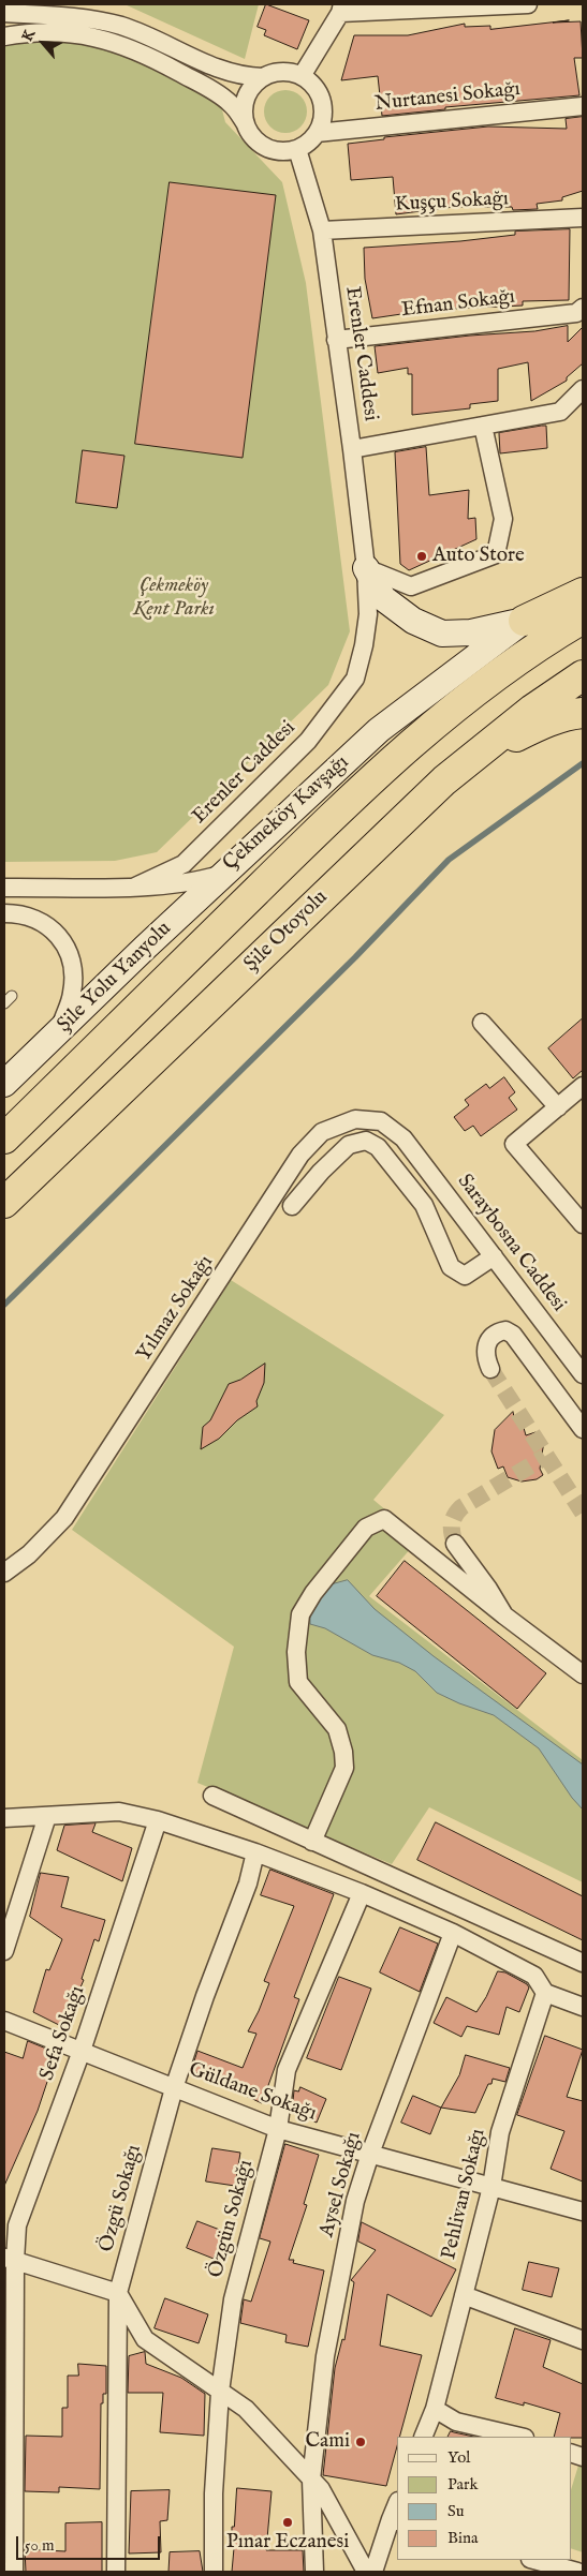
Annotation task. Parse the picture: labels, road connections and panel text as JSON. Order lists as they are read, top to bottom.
{
  "streets": {
    "highway": ["Şile Otoyolu"],
    "main road": ["Çekmeköy Kavşağı", "Şile Yolu Yanyolu"],
    "street": [
      "Nurtanesi Sokağı",
      "Kuşçu Sokağı",
      "Efnan Sokağı",
      "Erenler Caddesi",
      "Saraybosna Caddesi",
      "Yılmaz Sokağı",
      "Sefa Sokağı",
      "Güldane Sokağı",
      "Aysel Sokağı",
      "Pehlivan Sokağı",
      "Özgü Sokağı",
      "Özgün Sokağı"
    ]
  },
  "crossings": [
    ["Nurtanesi Sokağı", "Erenler Caddesi"],
    ["Kuşçu Sokağı", "Erenler Caddesi"],
    ["Efnan Sokağı", "Erenler Caddesi"],
    ["Erenler Caddesi", "Çekmeköy Kavşağı"],
    ["Çekmeköy Kavşağı", "Şile Yolu Yanyolu"],
    ["Saraybosna Caddesi", "Yılmaz Sokağı"],
    ["Sefa Sokağı", "Güldane Sokağı"],
    ["Güldane Sokağı", "Aysel Sokağı"],
    ["Güldane Sokağı", "Pehlivan Sokağı"],
    ["Güldane Sokağı", "Özgü Sokağı"],
    ["Güldane Sokağı", "Özgün Sokağı"]
  ],
  "parks": ["Çekmeköy Kent Parkı"],
  "places": ["Auto Store", "Cami", "Pınar Eczanesi"],
  "legend": [
    "Yol",
    "Park",
    "Su",
    "Bina"
  ],
  "scale_bar": "50 m",
  "north": "top left"
}
